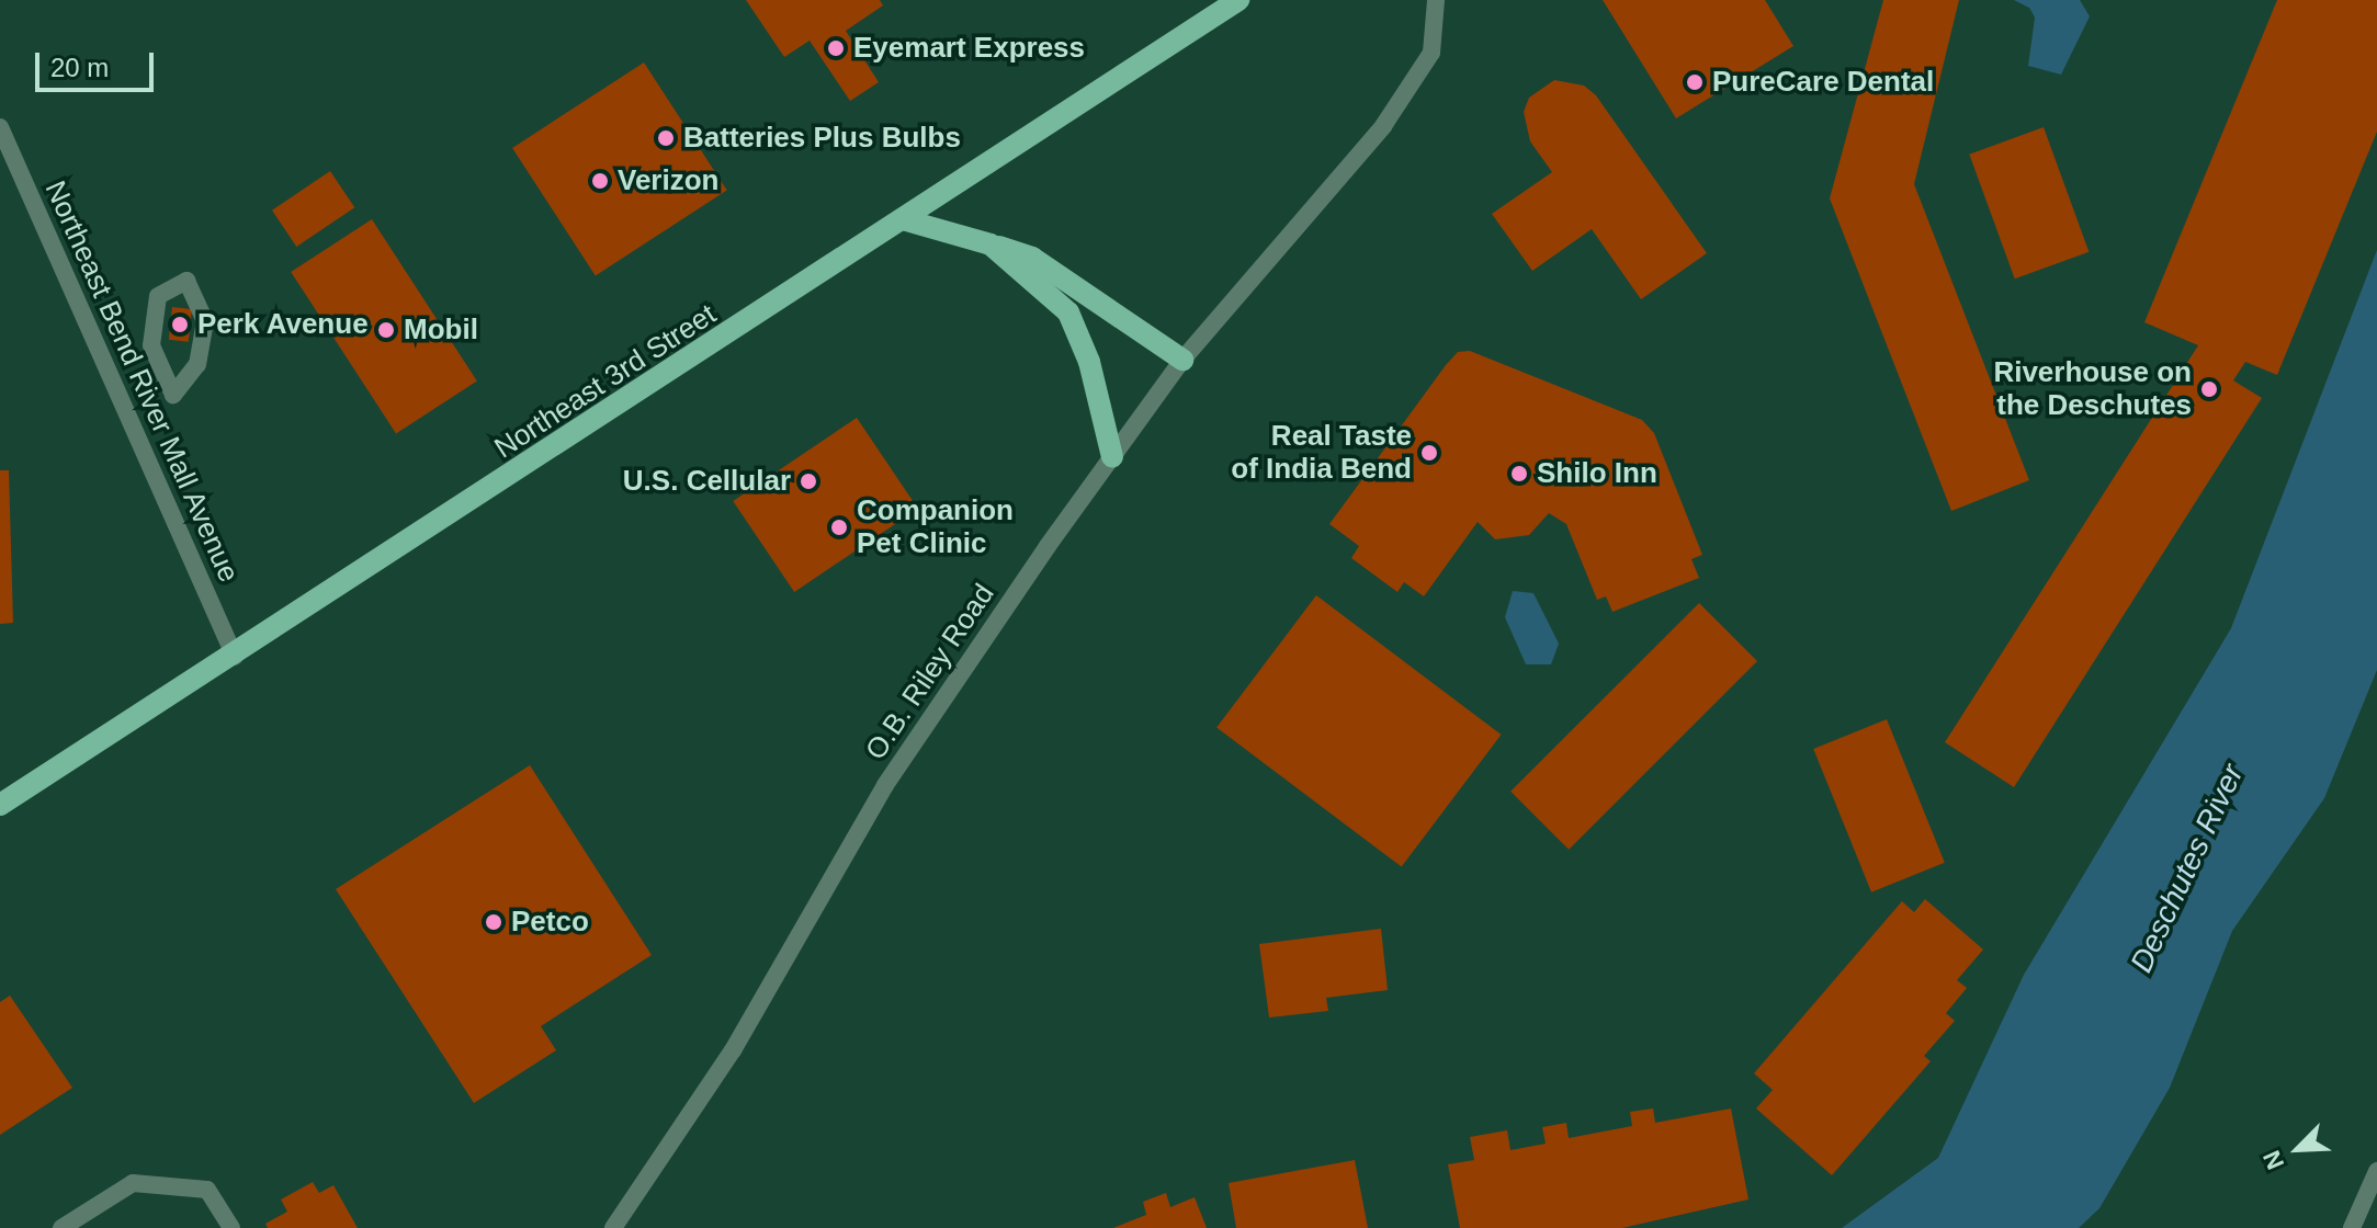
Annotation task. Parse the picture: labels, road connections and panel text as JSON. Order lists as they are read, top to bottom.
{
  "streets": {
    "main road": ["Northeast 3rd Street"],
    "street": ["Northeast Bend River Mall Avenue", "O.B. Riley Road"]
  },
  "crossings": [
    ["Northeast Bend River Mall Avenue", "Northeast 3rd Street"]
  ],
  "water": ["Deschutes River"],
  "places": [
    "Eyemart Express",
    "PureCare Dental",
    "Batteries Plus Bulbs",
    "Verizon",
    "Perk Avenue",
    "Mobil",
    "Riverhouse on the Deschutes",
    "Real Taste of India Bend",
    "Shilo Inn",
    "U.S. Cellular",
    "Companion Pet Clinic",
    "Petco"
  ],
  "scale_bar": "20 m",
  "north": "bottom left"
}
